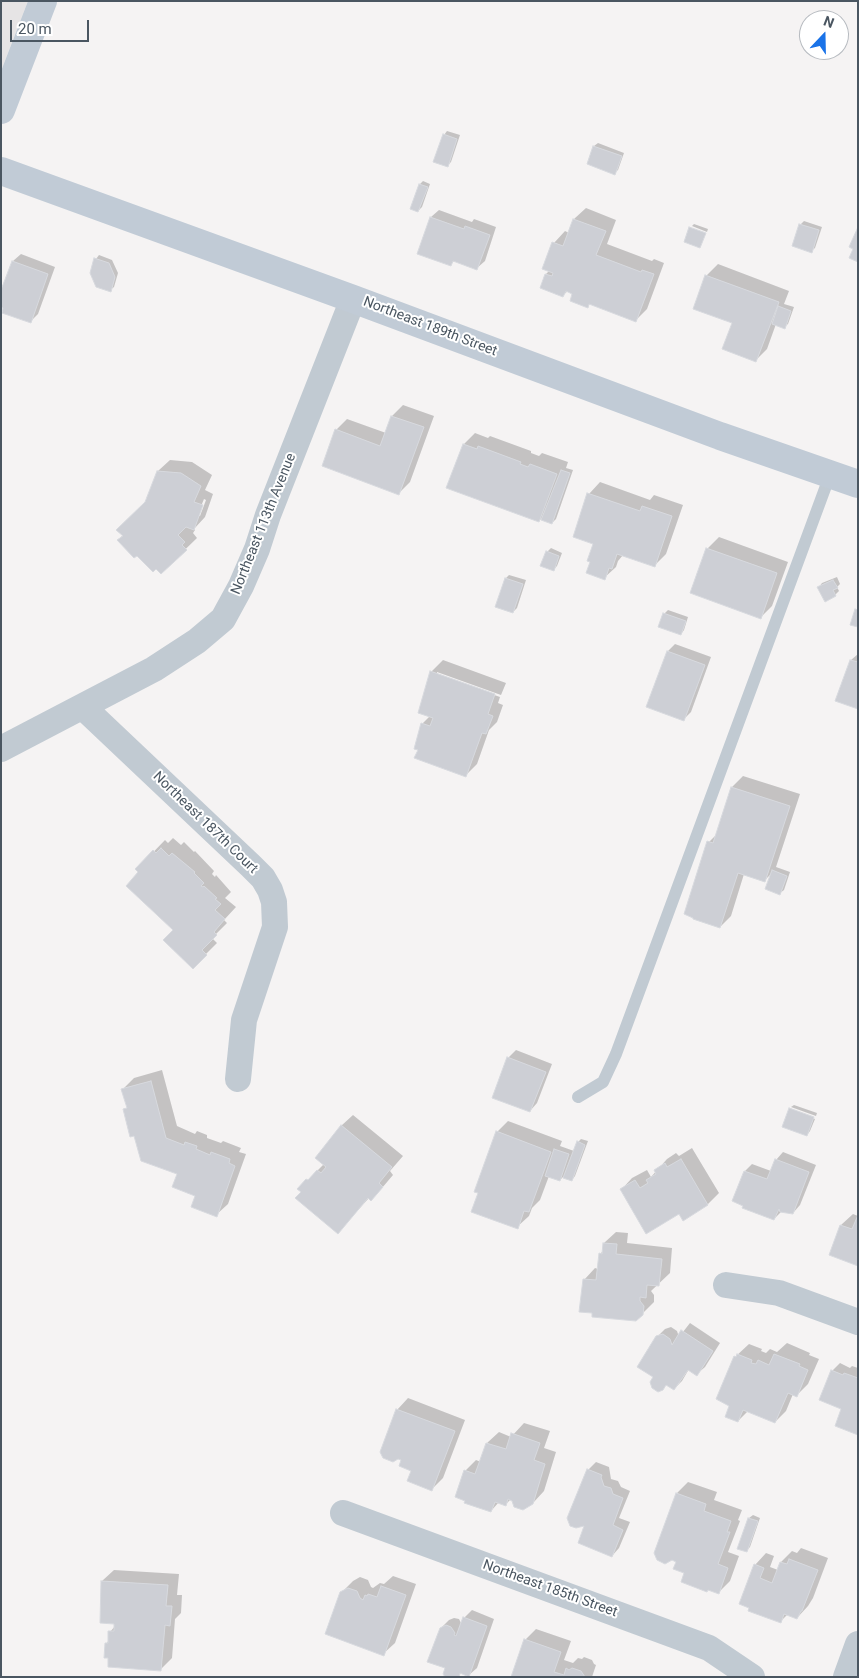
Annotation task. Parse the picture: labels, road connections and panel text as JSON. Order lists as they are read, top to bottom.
{
  "streets": {
    "street": [
      "Northeast 189th Street",
      "Northeast 113th Avenue",
      "Northeast 187th Court",
      "Northeast 185th Street"
    ]
  },
  "crossings": [
    ["Northeast 189th Street", "Northeast 113th Avenue"],
    ["Northeast 113th Avenue", "Northeast 187th Court"]
  ],
  "scale_bar": "20 m",
  "north": "top"
}
